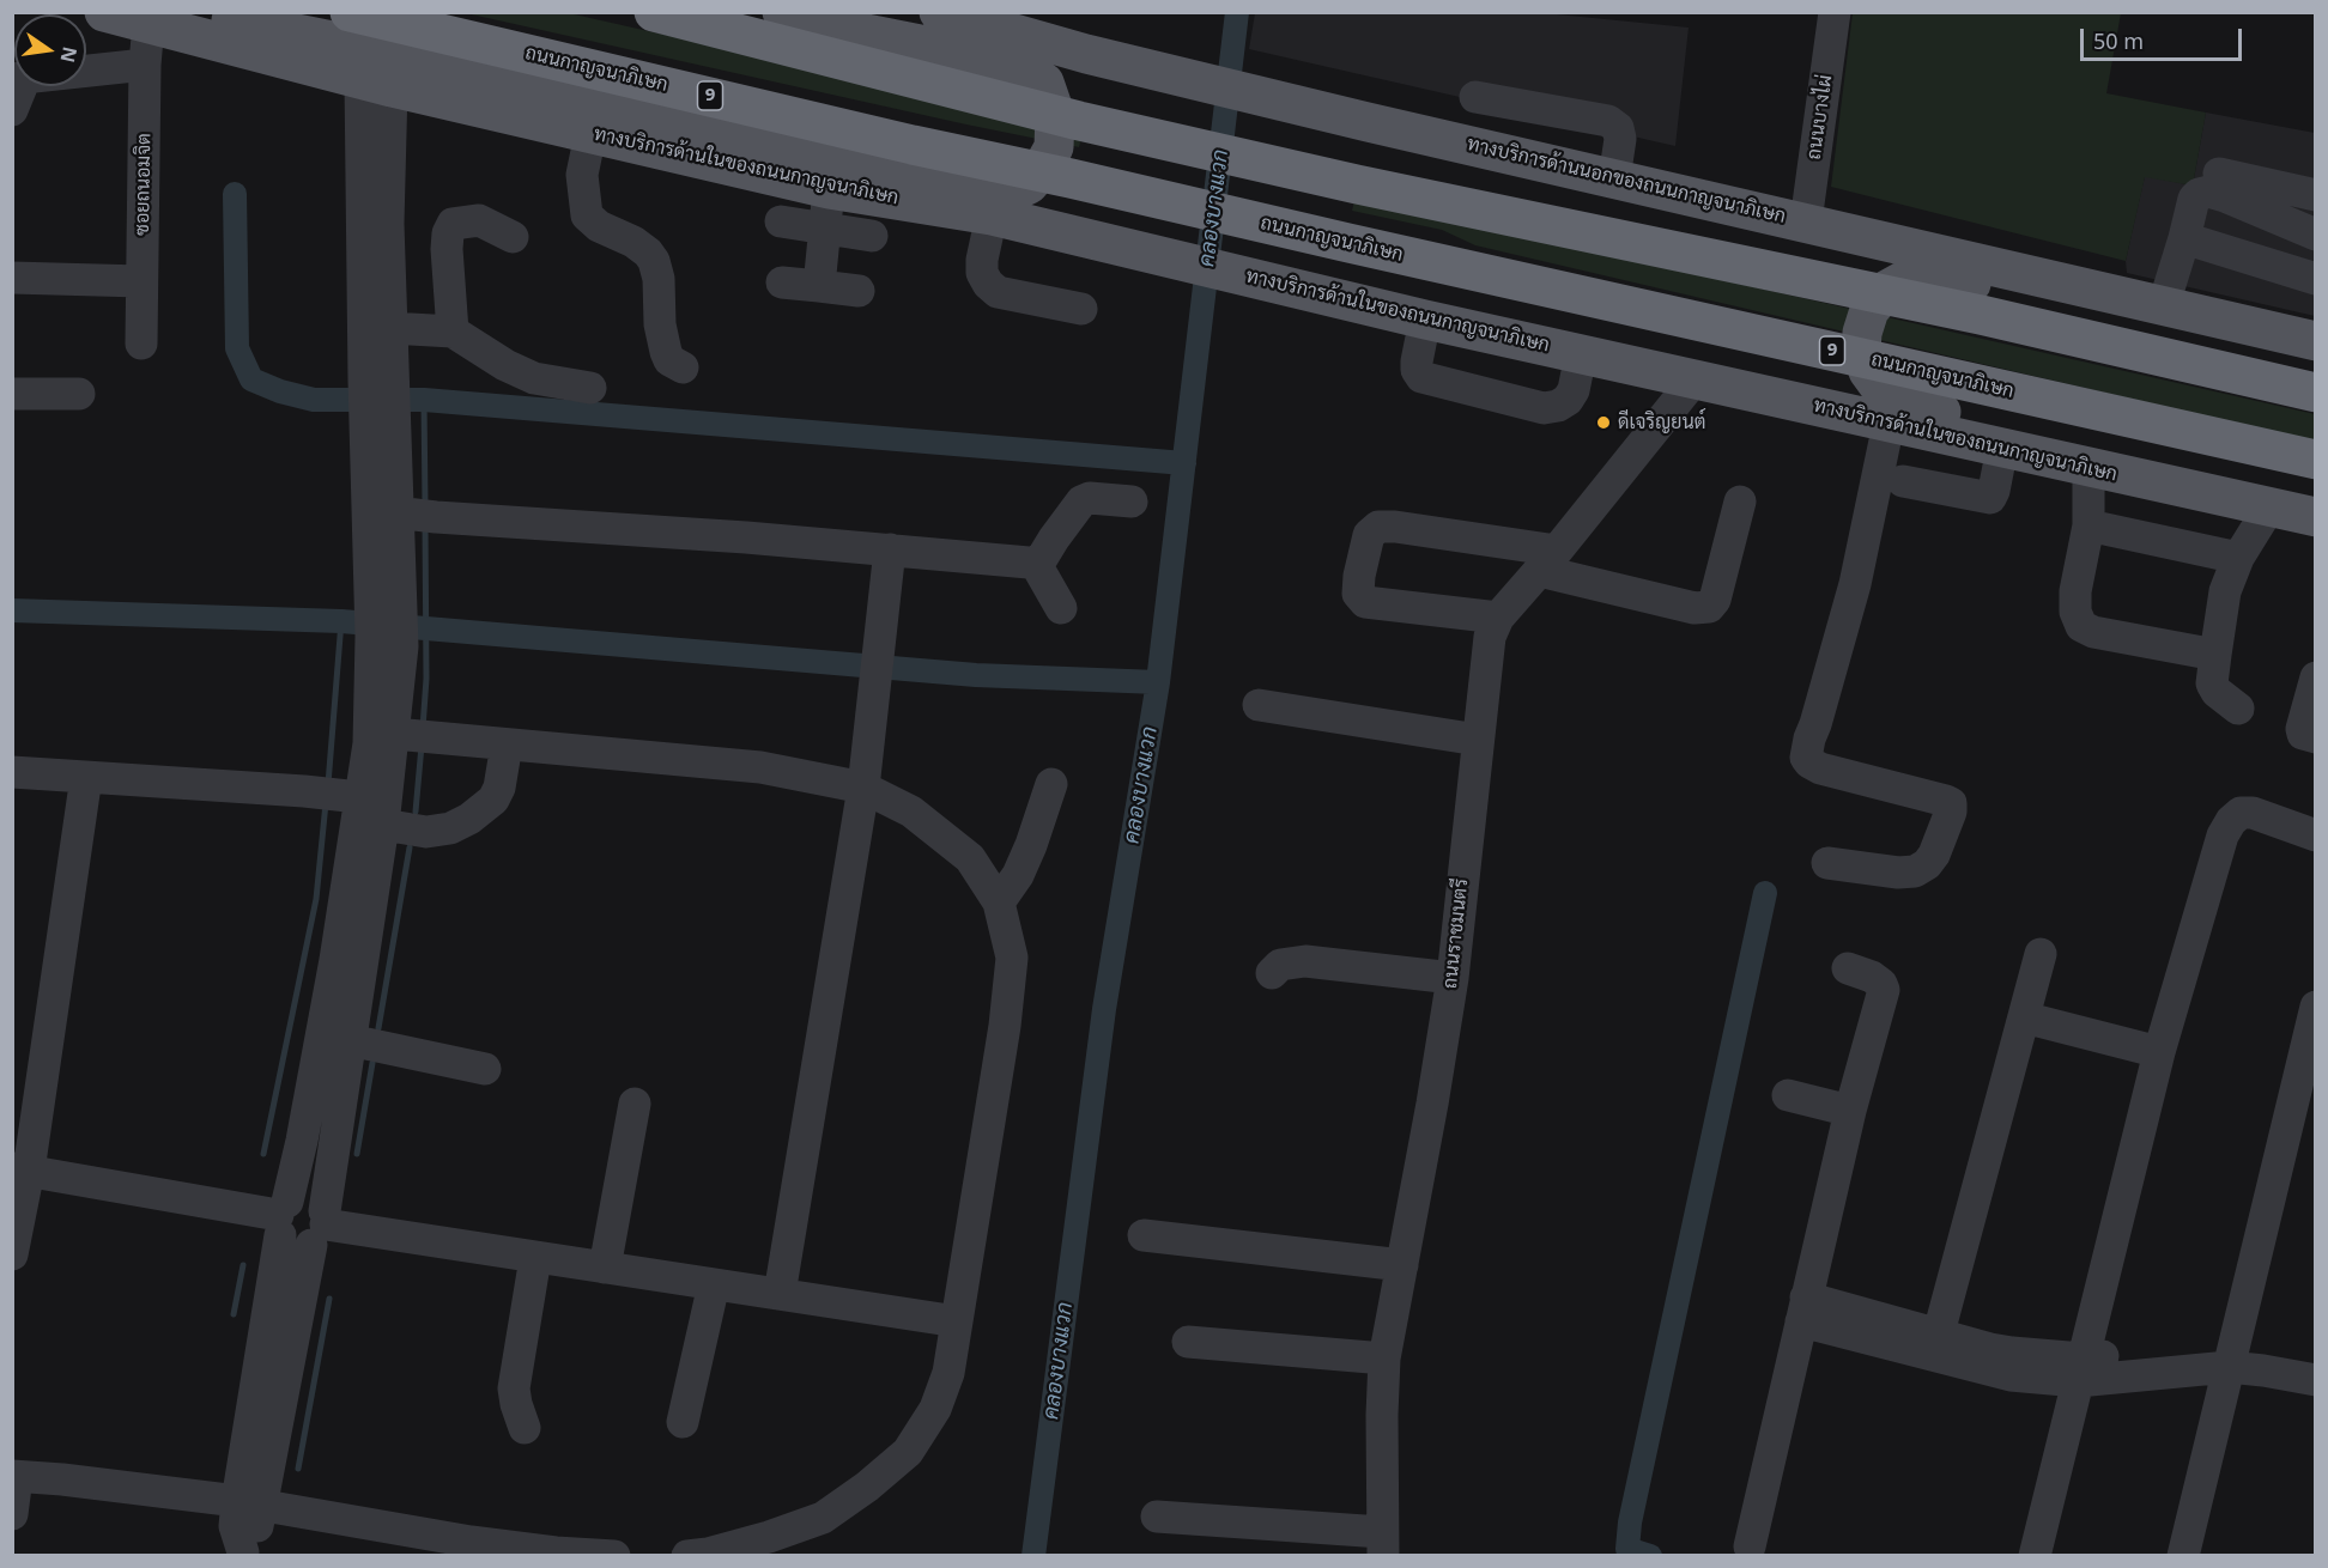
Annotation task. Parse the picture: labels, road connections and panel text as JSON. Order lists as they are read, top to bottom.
{
  "streets": {
    "highway": ["ถนนกาญจนาภิเษก", "9"],
    "main road": ["ทางบริการด้านในของถนนกาญจนาภิเษก", "ทางบริการด้านนอกของถนนกาญจนาภิเษก"],
    "street": ["ถนนบางไผ่", "ซอยถนอมจิต", "ถนนราชมนตรี"]
  },
  "crossings": [
    ["ถนนบางไผ่", "ทางบริการด้านนอกของถนนกาญจนาภิเษก"],
    ["ทางบริการด้านในของถนนกาญจนาภิเษก", "ซอยถนอมจิต"],
    ["ทางบริการด้านในของถนนกาญจนาภิเษก", "ถนนราชมนตรี"]
  ],
  "water": ["คลองบางแวก"],
  "places": ["ดีเจริญยนต์"],
  "scale_bar": "50 m",
  "north": "right"
}
